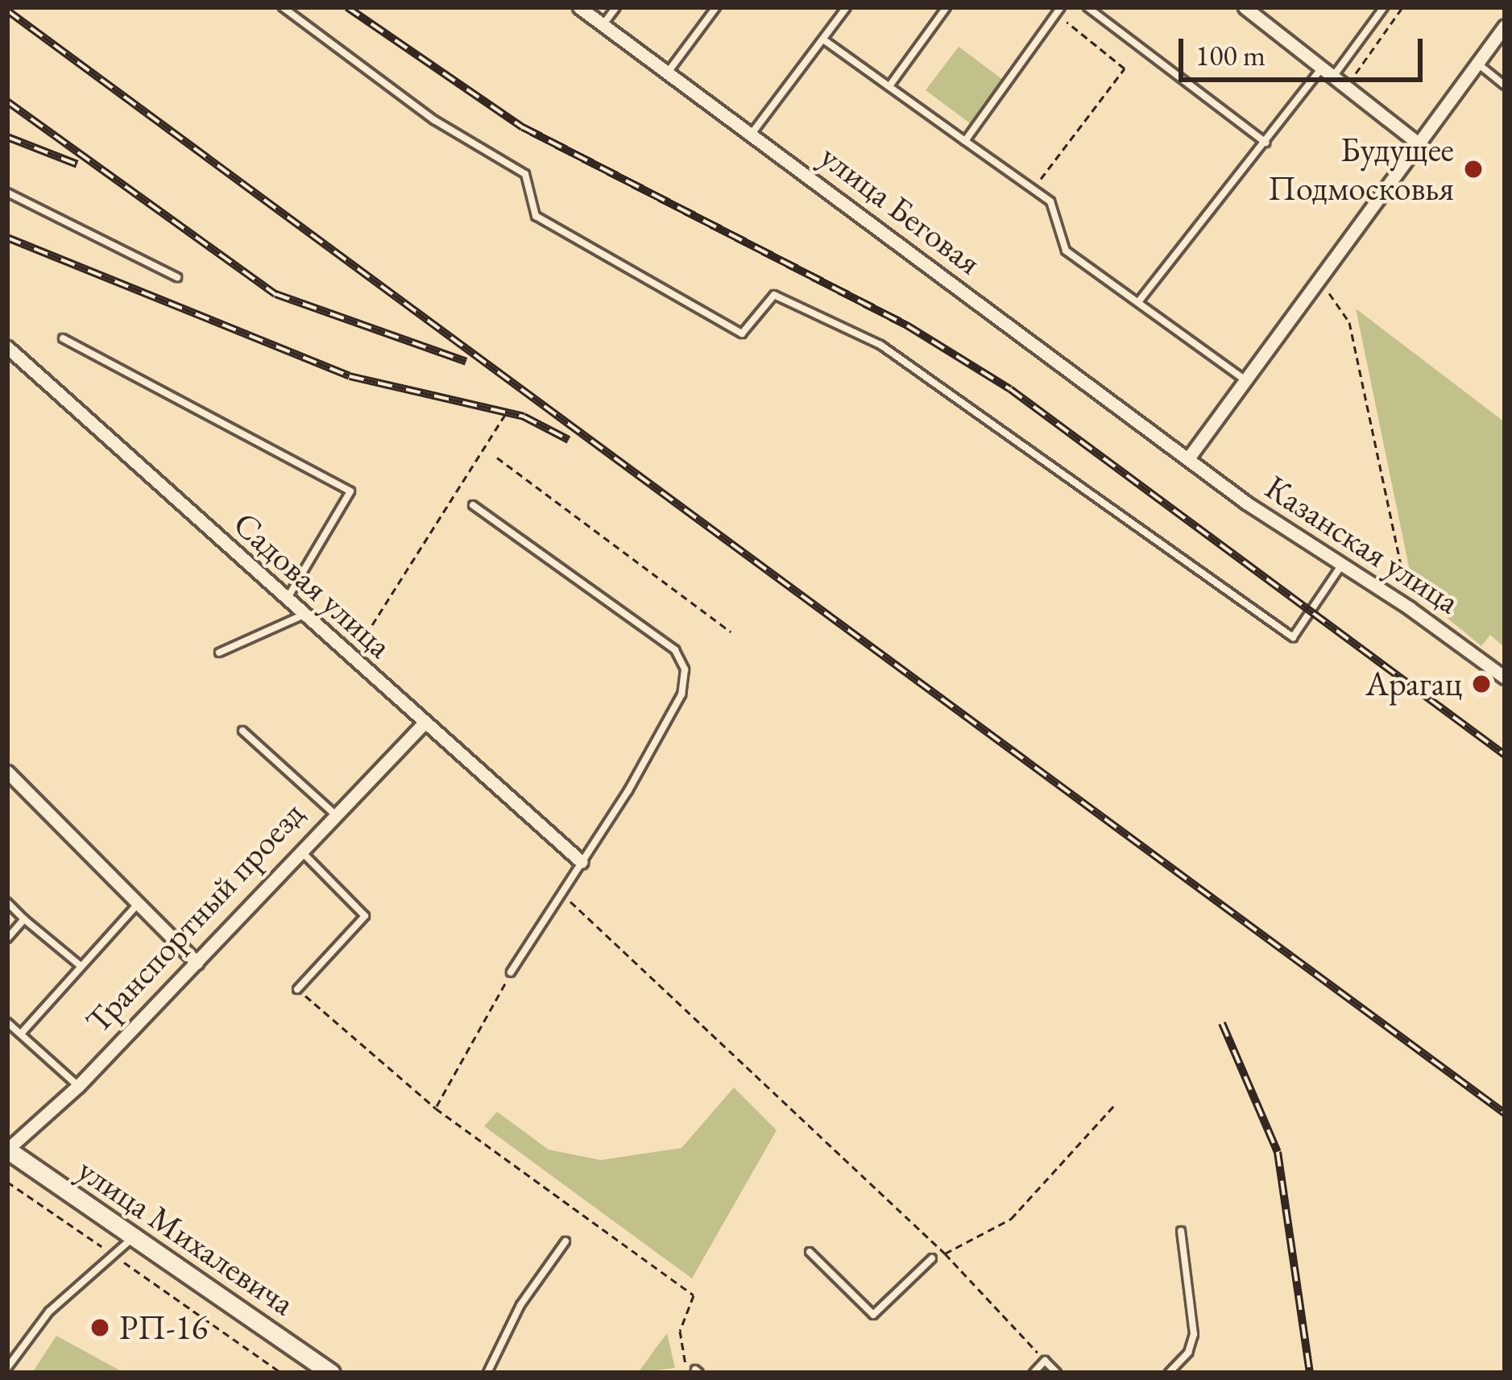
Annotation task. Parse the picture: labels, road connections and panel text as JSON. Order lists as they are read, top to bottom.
{
  "streets": {
    "main road": ["улица Михалевича"],
    "street": [
      "улица Беговая",
      "Казанская улица",
      "Садовая улица",
      "Транспортный проезд"
    ]
  },
  "crossings": [
    ["улица Беговая", "Казанская улица"],
    ["Садовая улица", "Транспортный проезд"],
    ["Транспортный проезд", "улица Михалевича"]
  ],
  "places": ["Будущее Подмосковья", "Арагац", "РП-16"],
  "scale_bar": "100 m"
}
